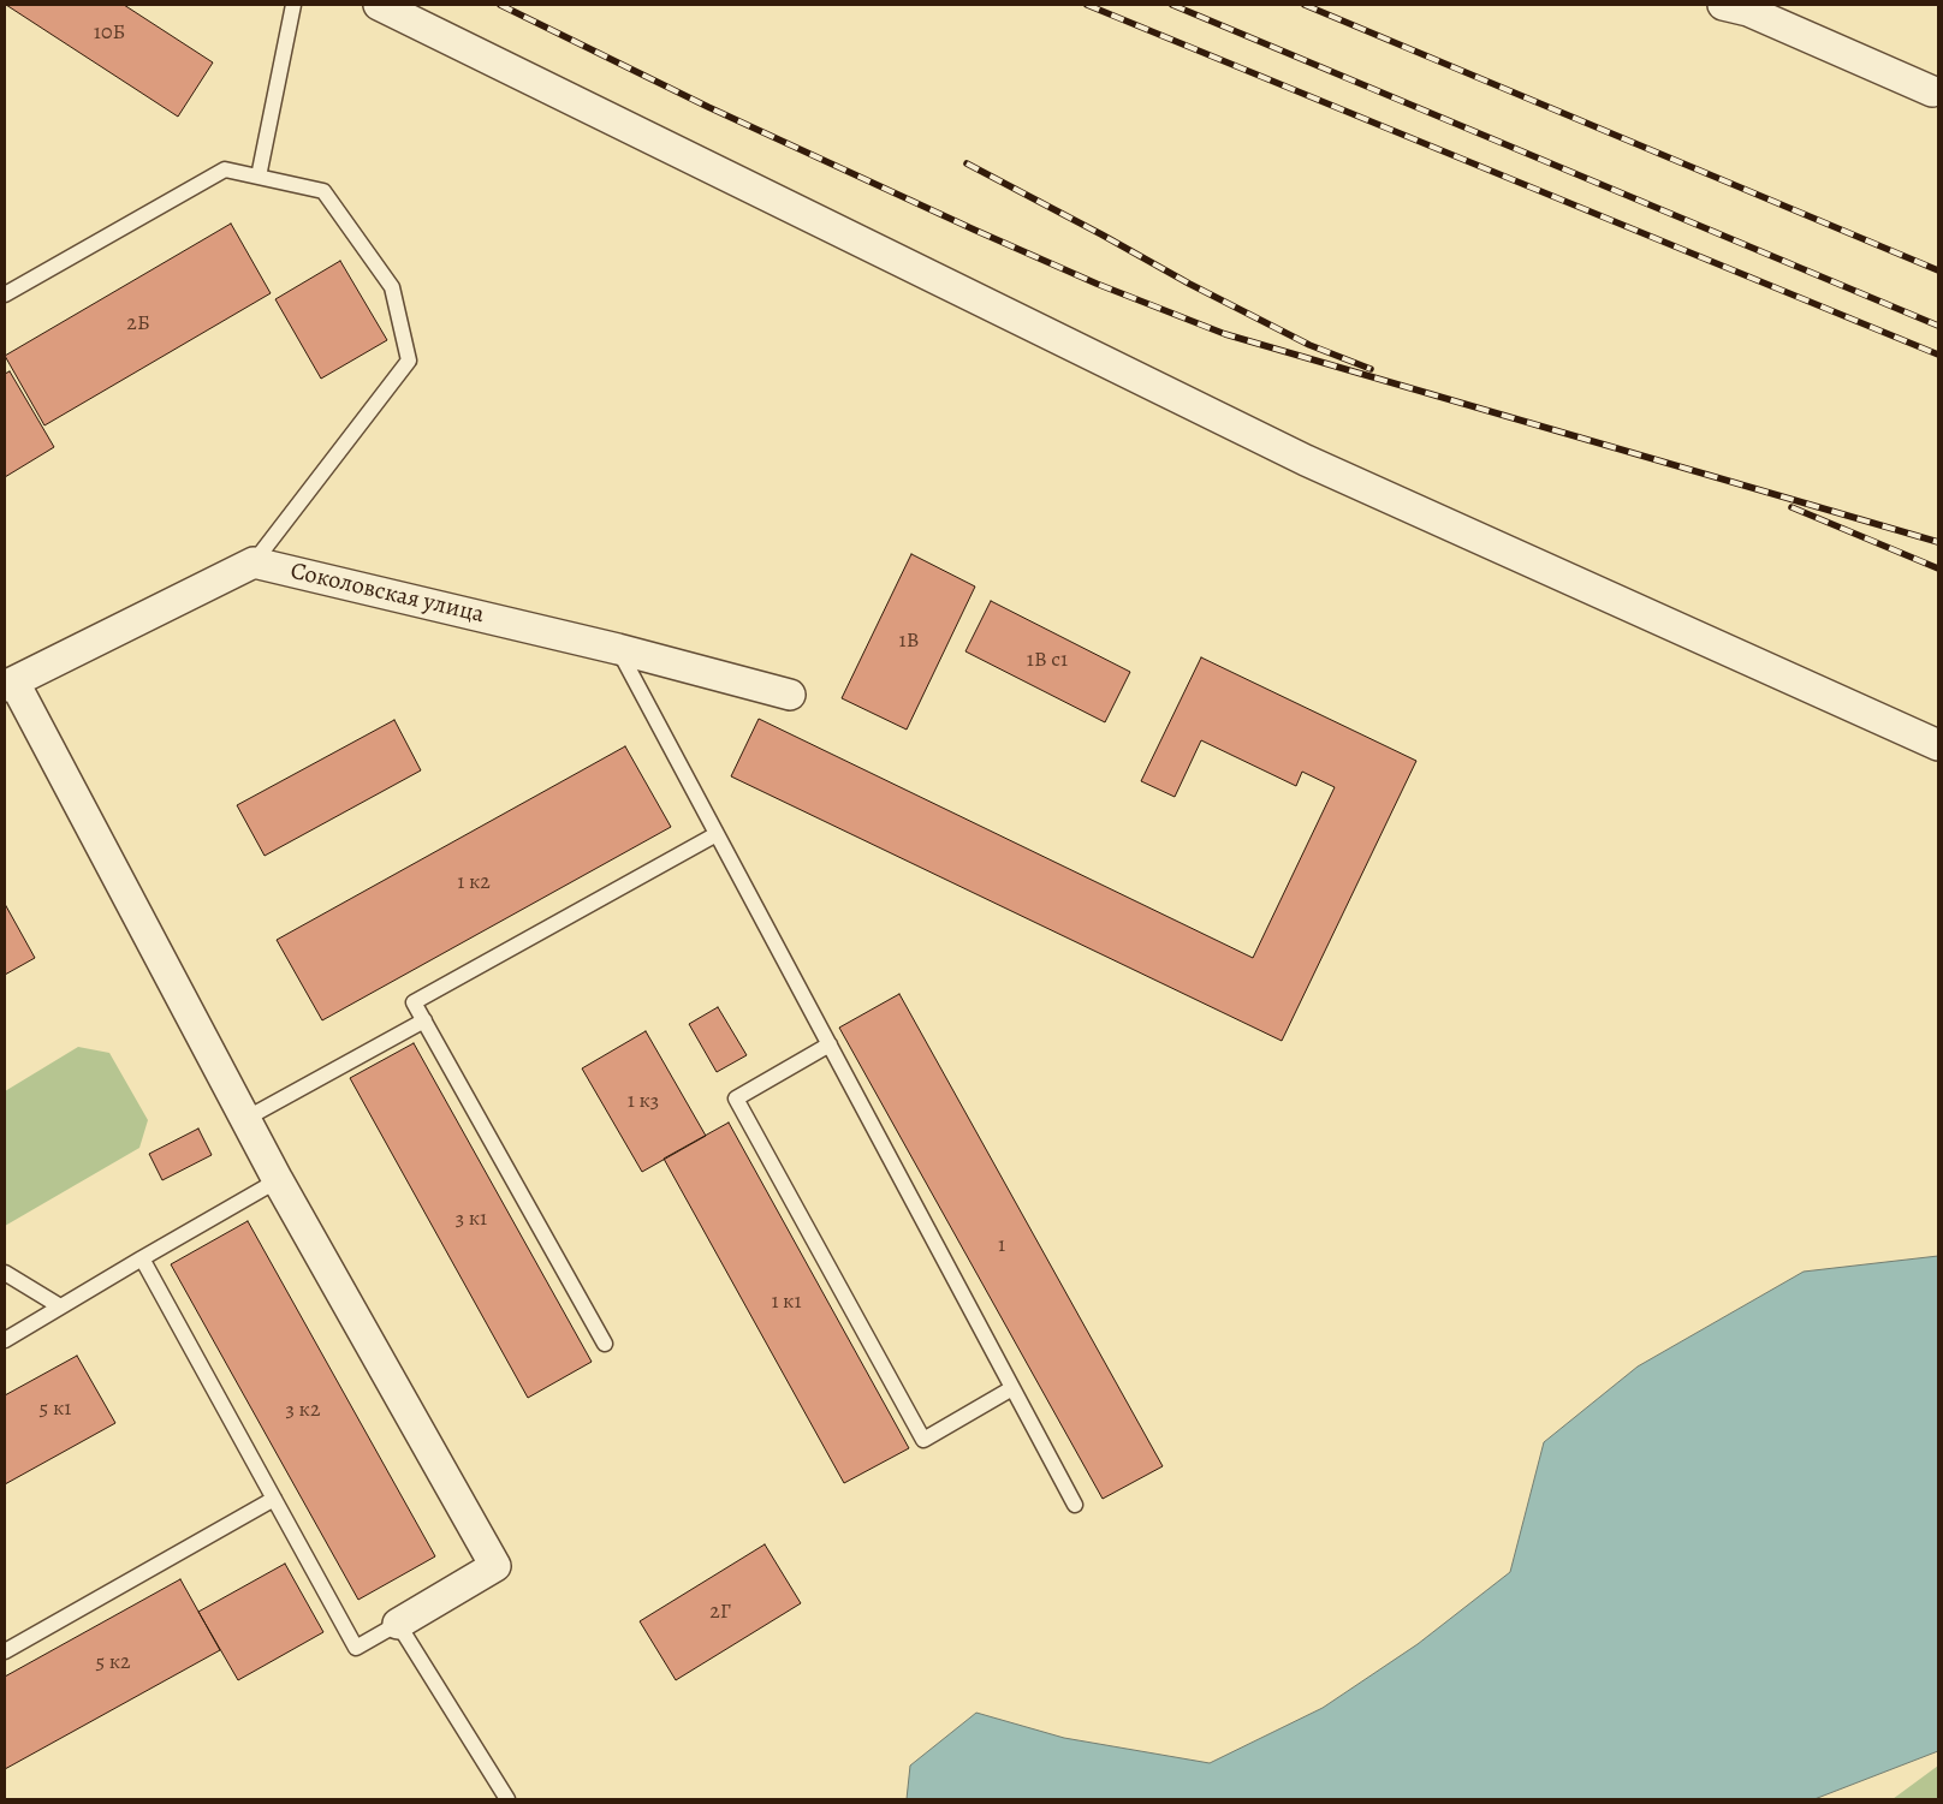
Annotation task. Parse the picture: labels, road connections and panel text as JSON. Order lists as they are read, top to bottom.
{
  "streets": {
    "street": ["Соколовская улица"]
  },
  "house_numbers": [
    "10Б",
    "2Б",
    "1В",
    "1В с1",
    "1 к2",
    "1 к3",
    "3 к1",
    "1",
    "1 к1",
    "5 к1",
    "3 к2",
    "2Г",
    "5 к2"
  ]
}
